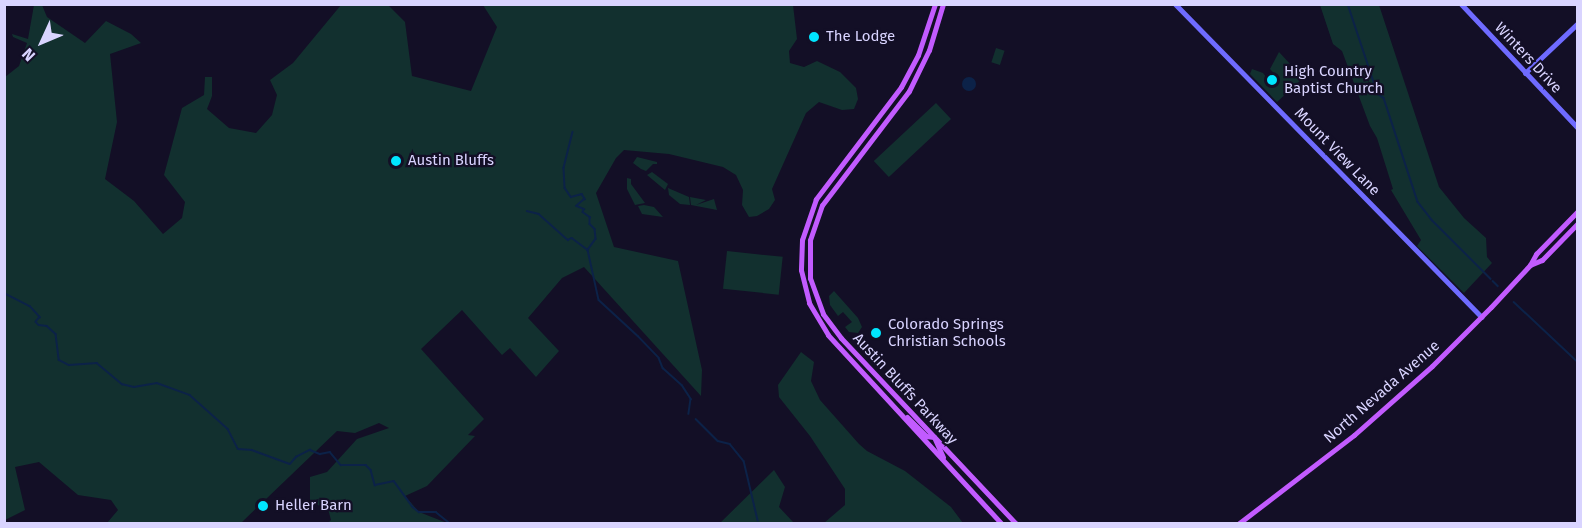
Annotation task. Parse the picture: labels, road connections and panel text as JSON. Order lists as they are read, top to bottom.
{
  "streets": {
    "main road": ["Austin Bluffs Parkway", "North Nevada Avenue"],
    "street": ["Winters Drive", "Mount View Lane"]
  },
  "crossings": [
    ["Mount View Lane", "North Nevada Avenue"]
  ],
  "places": [
    "The Lodge",
    "High Country Baptist Church",
    "Austin Bluffs",
    "Colorado Springs Christian Schools",
    "Heller Barn"
  ],
  "north": "bottom left"
}
